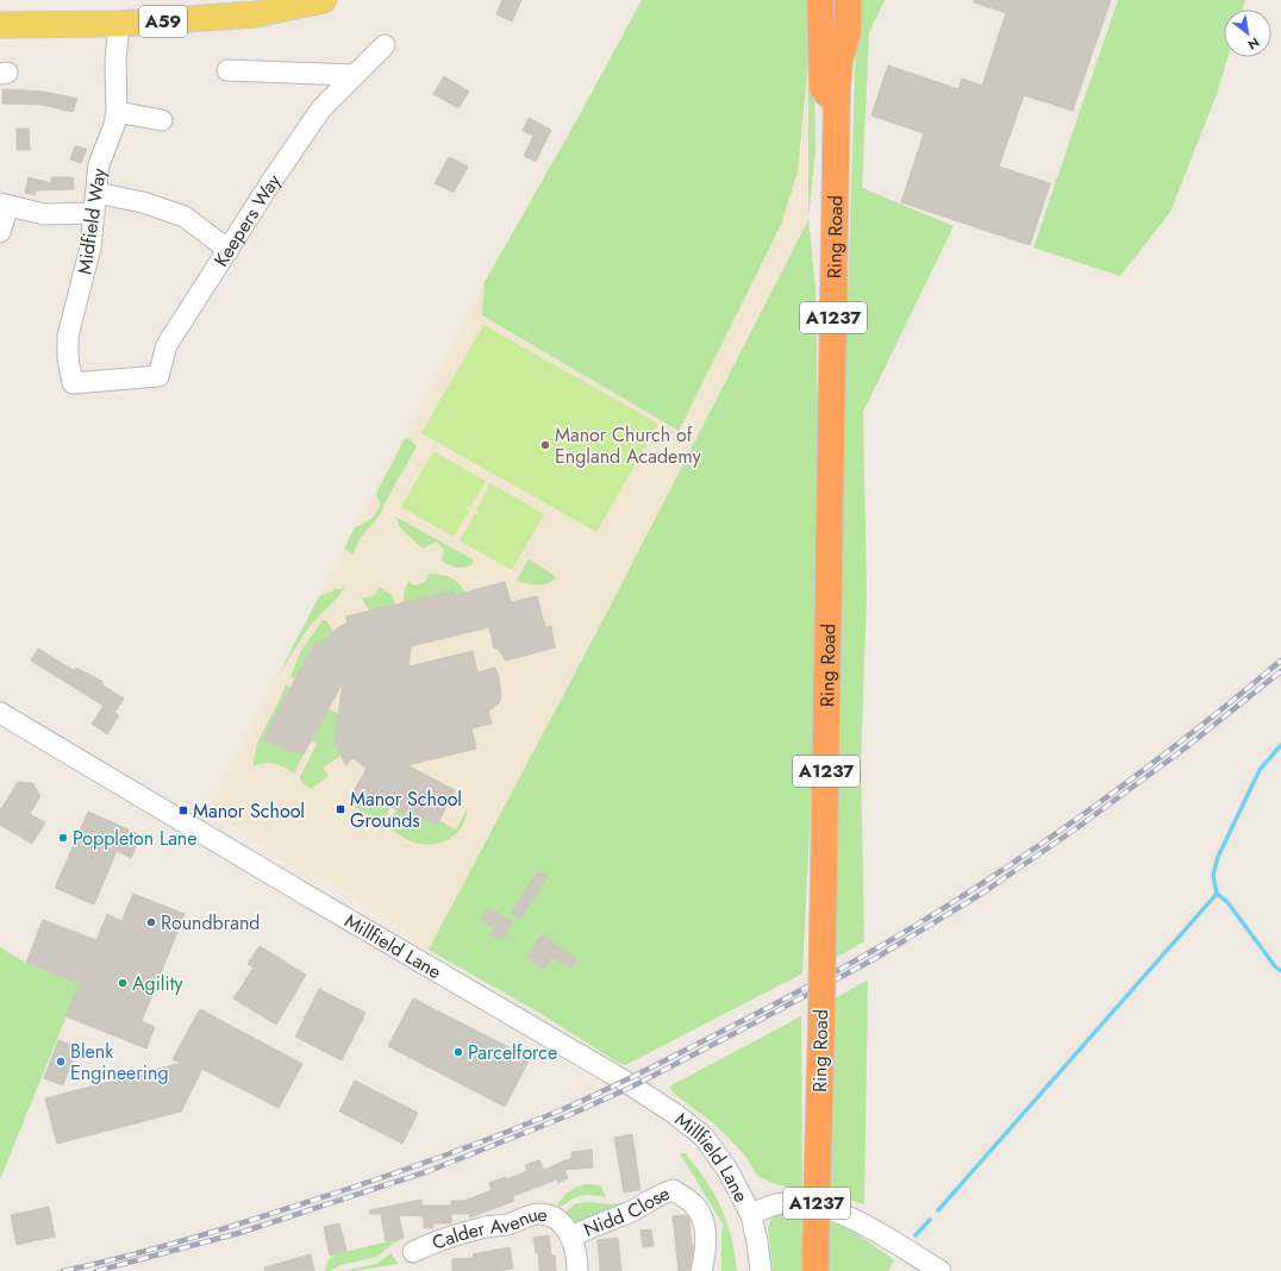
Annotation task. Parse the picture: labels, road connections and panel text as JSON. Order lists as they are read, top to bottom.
{
  "streets": {
    "highway": ["Ring Road", "A1237"],
    "main road": ["A59"],
    "street": [
      "Keepers Way",
      "Midfield Way",
      "Millfield Lane",
      "Nidd Close",
      "Calder Avenue"
    ]
  },
  "crossings": [
    ["A59", "Midfield Way"],
    ["Keepers Way", "Midfield Way"],
    ["Nidd Close", "Calder Avenue"]
  ],
  "places": {
    "other": [
      "Manor Church of England Academy",
      "Poppleton Lane",
      "Roundbrand",
      "Agility",
      "Parcelforce",
      "Blenk Engineering"
    ],
    "transit": ["Manor School Grounds", "Manor School"]
  },
  "north": "bottom right"
}
